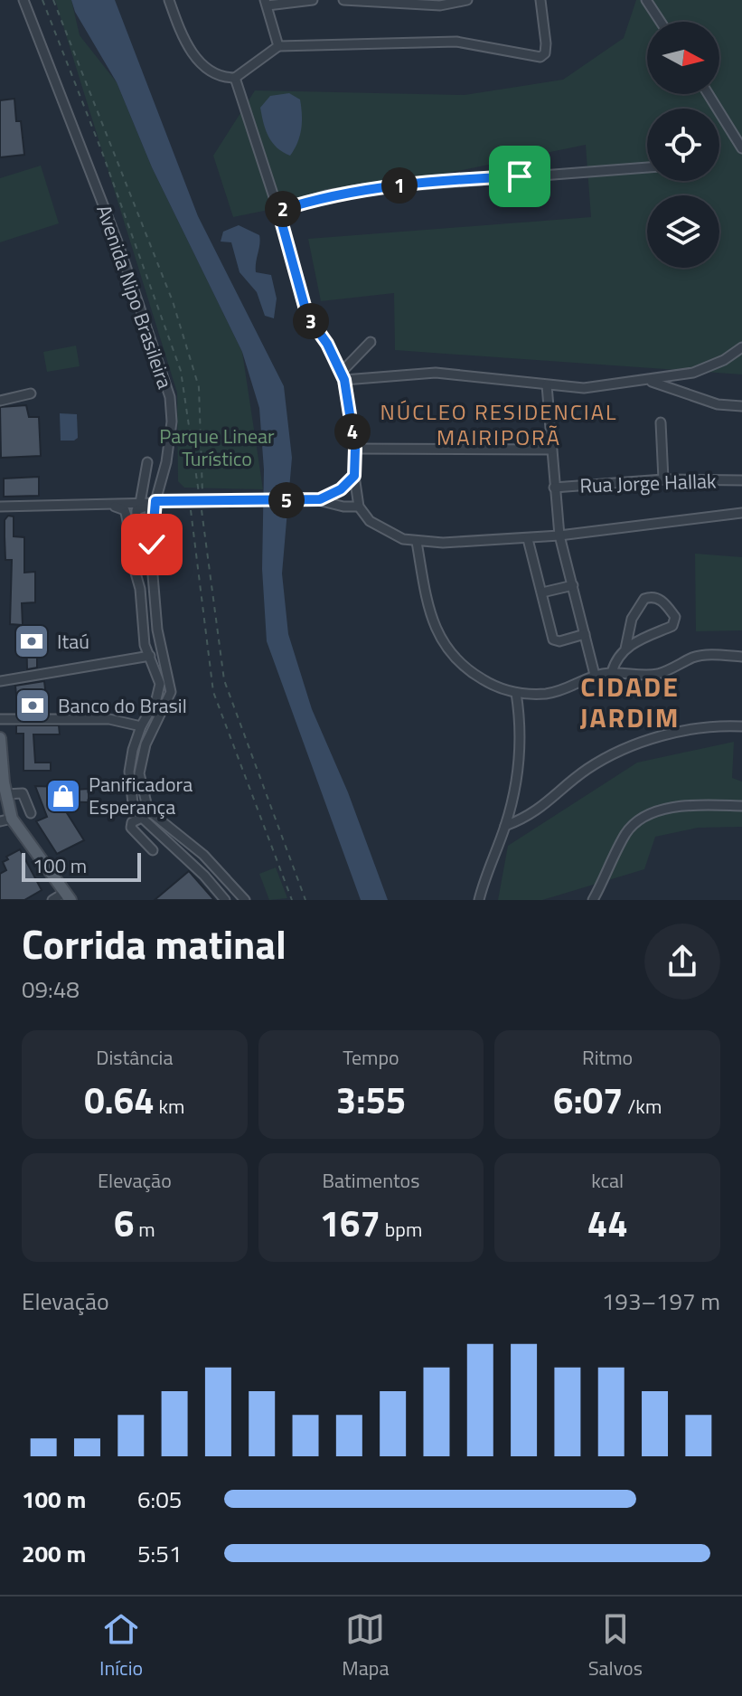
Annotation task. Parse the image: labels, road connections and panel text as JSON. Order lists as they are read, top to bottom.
{
  "streets": {
    "street": ["Avenida Nipo Brasileira", "Rua Jorge Hallak"]
  },
  "districts": ["NÚCLEO RESIDENCIAL MAIRIPORÃ", "CIDADE JARDIM"],
  "parks": ["Parque Linear Turístico"],
  "places": {
    "bank": ["Itaú", "Banco do Brasil"],
    "shop": ["Panificadora Esperança"]
  },
  "scale_bar": "100 m",
  "north": "right",
  "page": {
    "pins": [
      "1",
      "2",
      "3",
      "4",
      "5"
    ],
    "scale": "100 m",
    "heading": ["Corrida matinal", "09:48"],
    "stats": [
      ["Distância", "0.64 km"],
      ["Tempo", "3:55"],
      ["Ritmo", "6:07 /km"],
      ["Elevação", "6 m"],
      ["Batimentos", "167 bpm"],
      ["kcal", "44"]
    ],
    "chart": ["Elevação", "193–197 m"],
    "list": [
      {
        "name": "100 m",
        "note": "6:05"
      },
      {
        "name": "200 m",
        "note": "5:51"
      }
    ],
    "tabs": ["Início", "Mapa", "Salvos"]
  }
}
